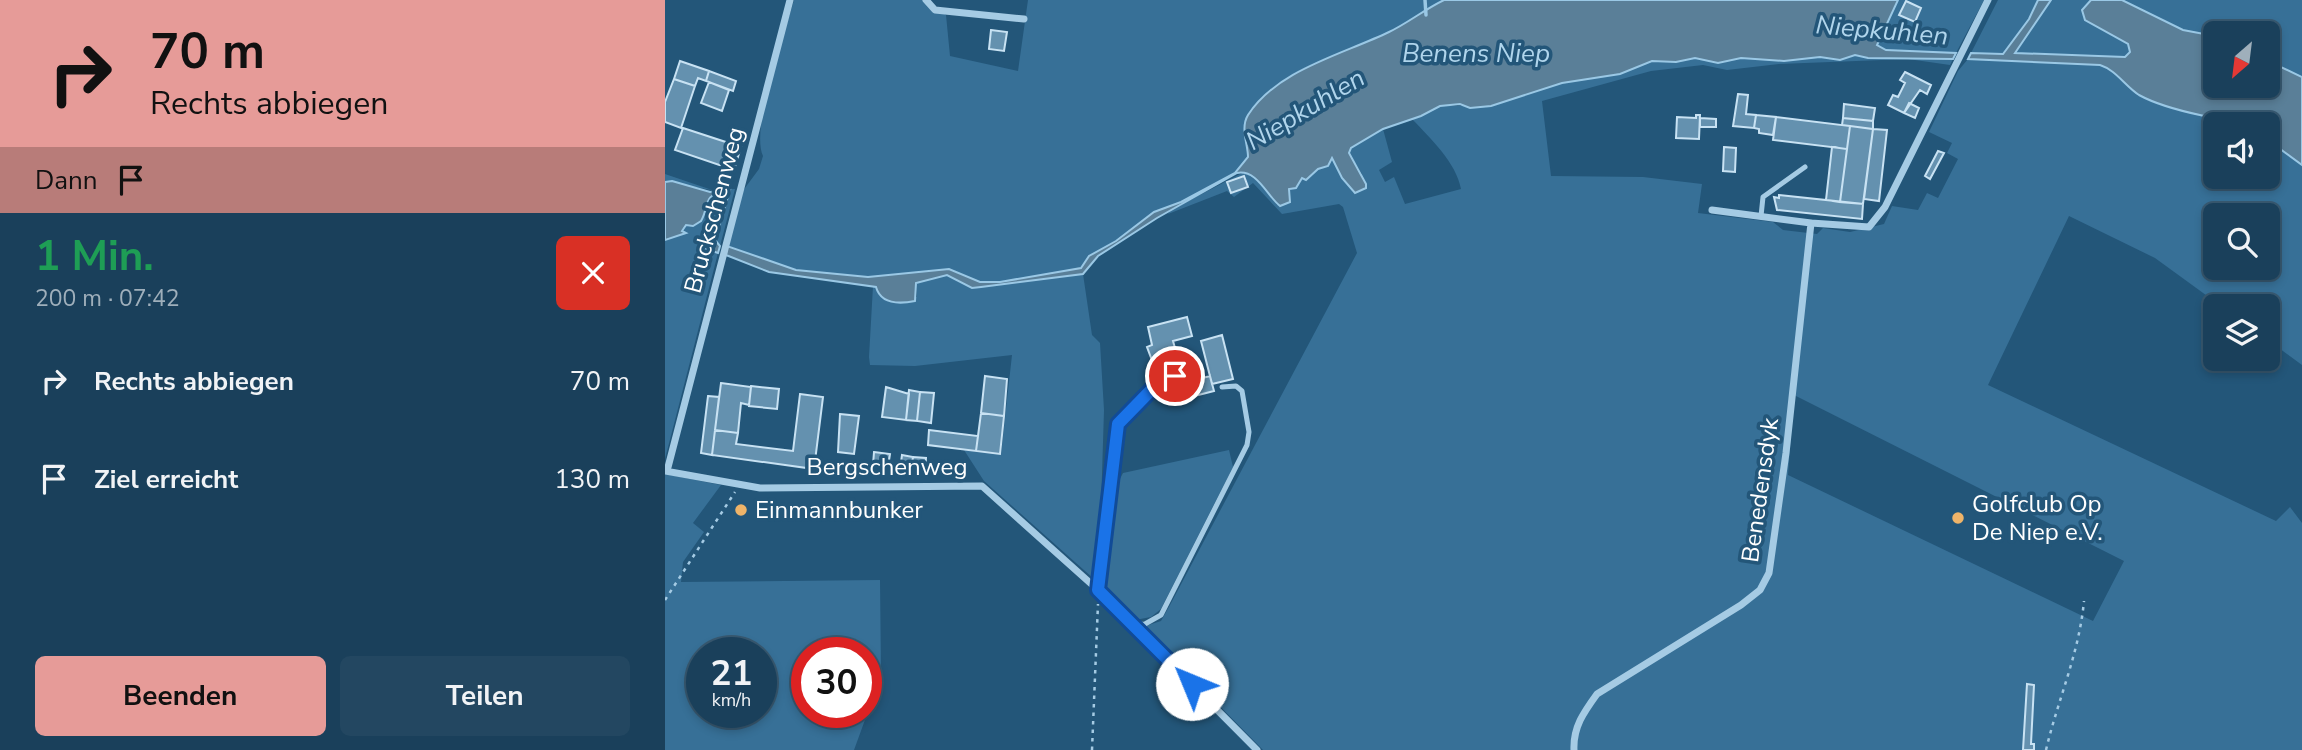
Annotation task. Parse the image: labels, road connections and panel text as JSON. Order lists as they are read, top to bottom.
{
  "streets": {
    "street": ["Bruckschenweg", "Bergschenweg", "Benedensdyk"]
  },
  "crossings": [
    ["Bruckschenweg", "Bergschenweg"]
  ],
  "water": ["Niepkuhlen", "Benens Niep"],
  "places": ["Einmannbunker", "Golfclub Op De Niep e.V."],
  "north": "bottom left",
  "page": {
    "turn": ["70 m", "Rechts abbiegen"],
    "then": "Dann",
    "heading": ["1 Min.", "200 m · 07:42"],
    "list": [
      {
        "name": "Rechts abbiegen",
        "value": "70 m"
      },
      {
        "name": "Ziel erreicht",
        "value": "130 m"
      }
    ],
    "speed": "21 km/h",
    "limit": "30",
    "buttons": ["Beenden", "Teilen"]
  }
}
